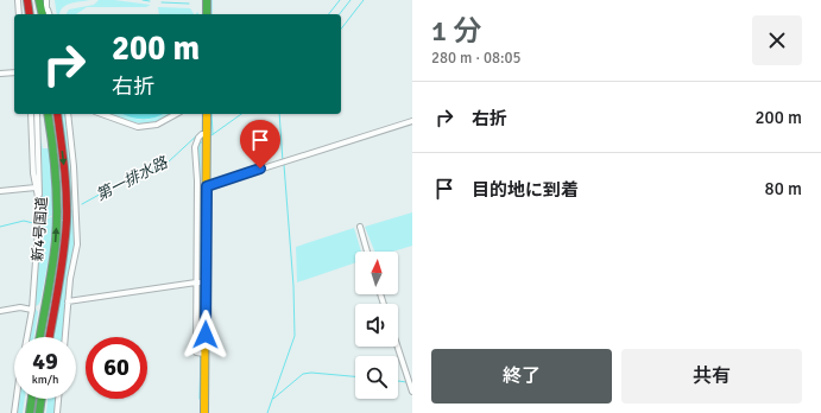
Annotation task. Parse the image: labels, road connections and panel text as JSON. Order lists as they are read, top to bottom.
{
  "streets": {
    "main road": ["新4号国道"]
  },
  "water": ["第一排水路"],
  "north": "top",
  "page": {
    "heading": ["1 分", "280 m · 08:05"],
    "turn": ["200 m", "右折"],
    "list": [
      {
        "name": "右折",
        "value": "200 m"
      },
      {
        "name": "目的地に到着",
        "value": "80 m"
      }
    ],
    "speed": "49 km/h",
    "limit": "60",
    "buttons": ["終了", "共有"]
  }
}
